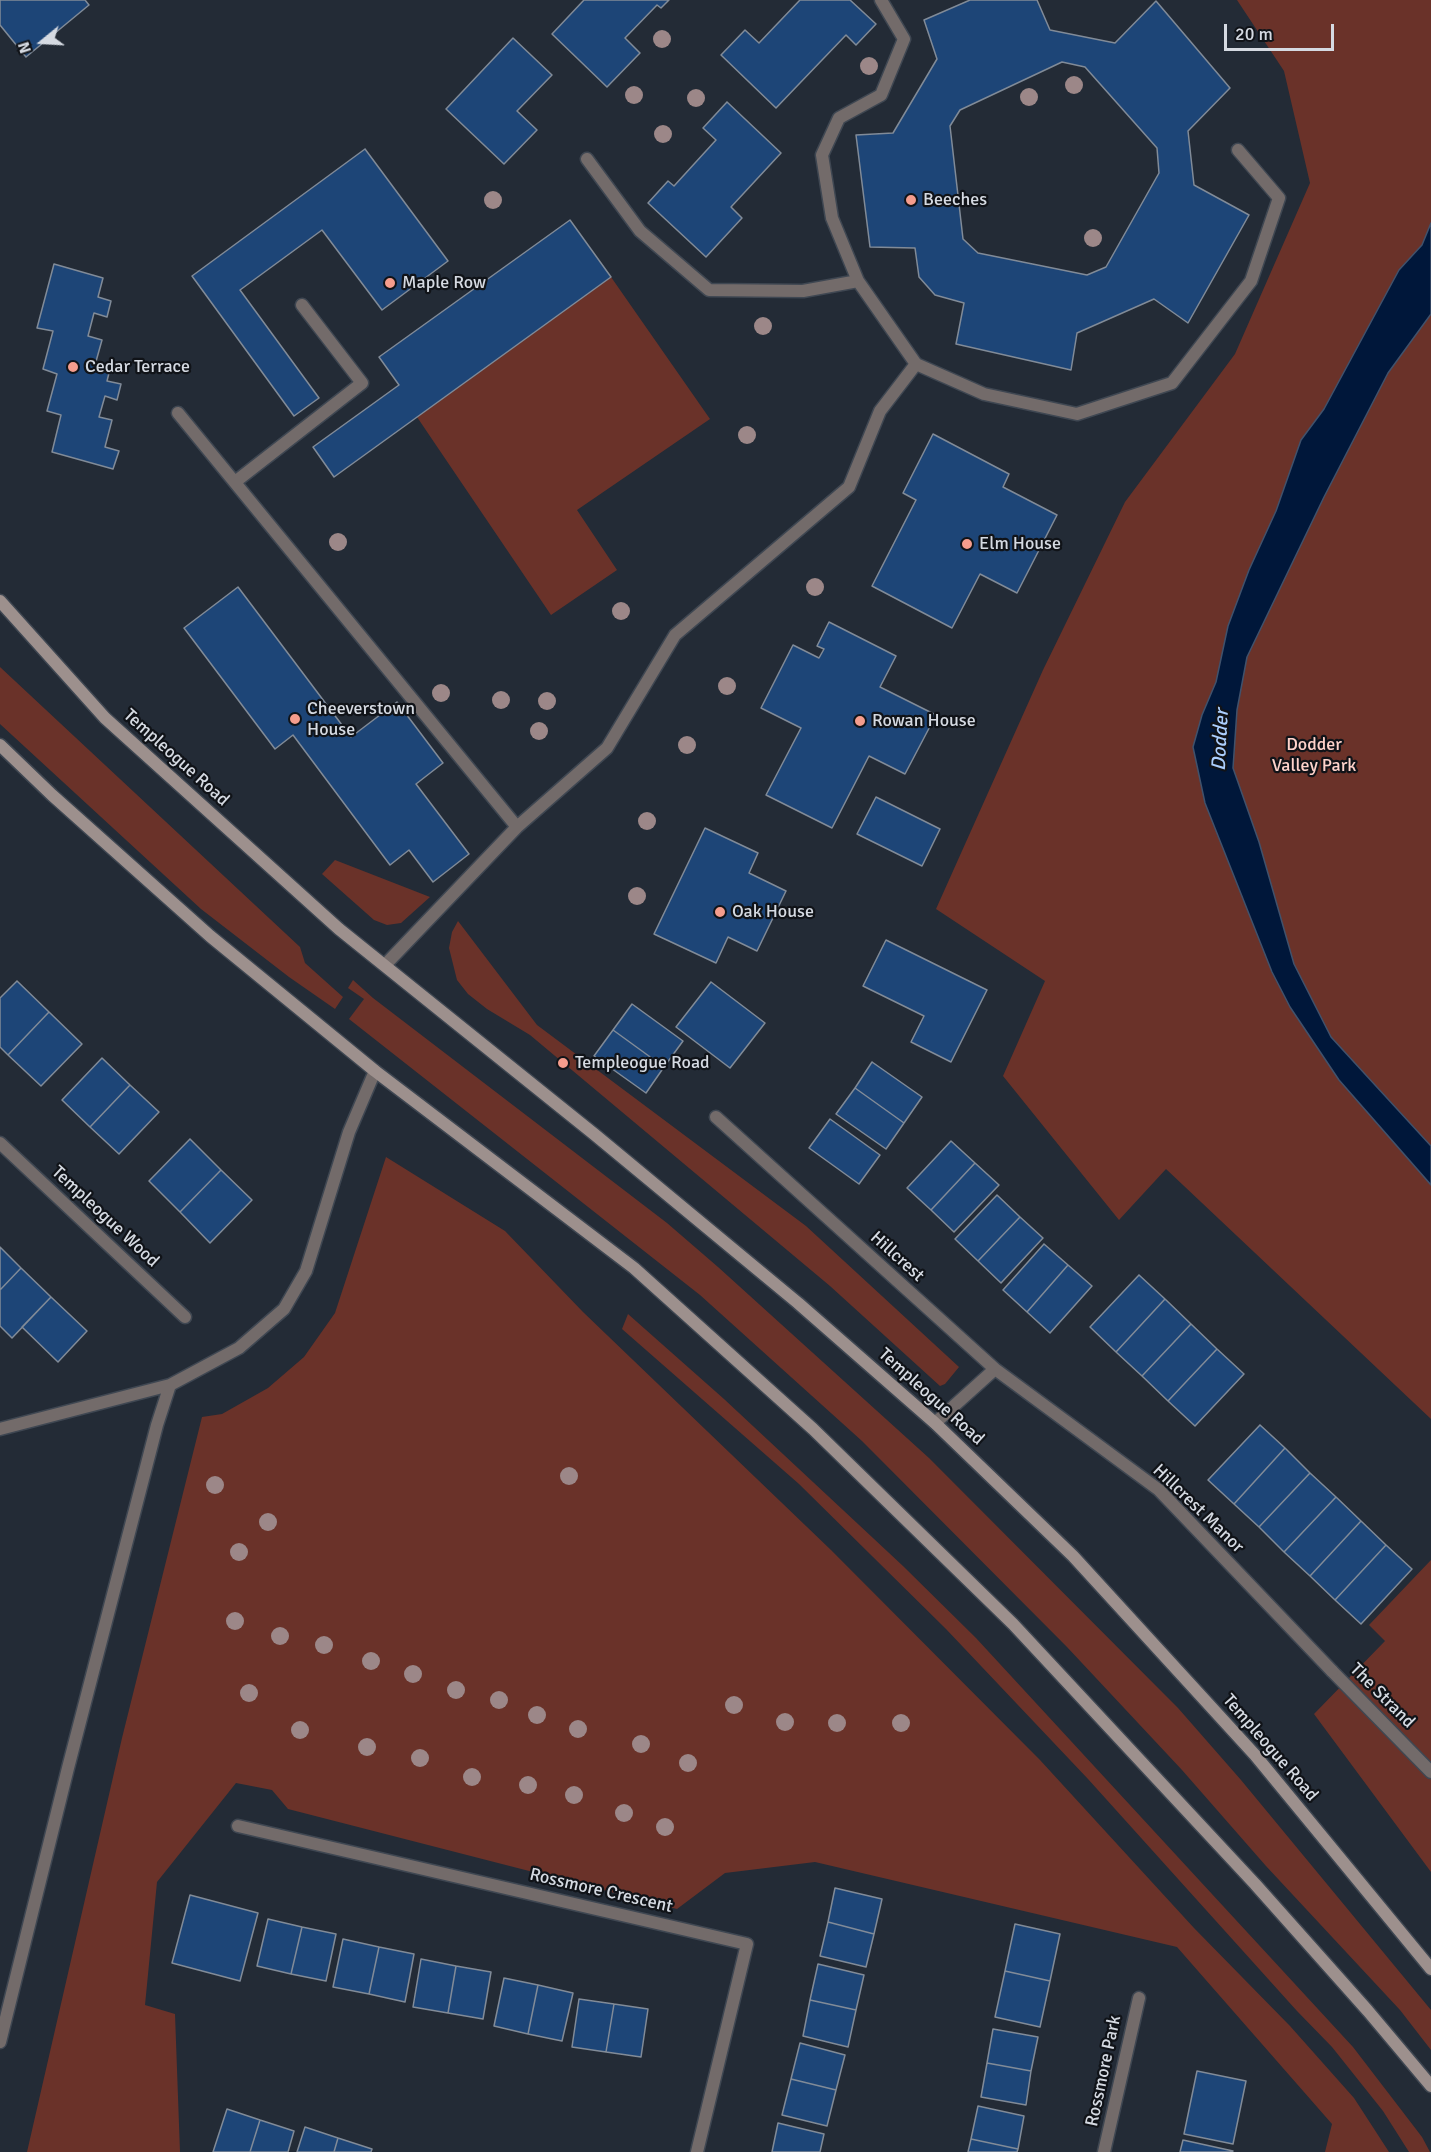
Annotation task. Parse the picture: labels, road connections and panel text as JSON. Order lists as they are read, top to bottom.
{
  "streets": {
    "main road": ["Templeogue Road"],
    "street": [
      "Templeogue Wood",
      "Hillcrest",
      "Hillcrest Manor",
      "The Strand",
      "Rossmore Crescent",
      "Rossmore Park"
    ]
  },
  "crossings": [
    ["Hillcrest", "Hillcrest Manor"],
    ["Hillcrest Manor", "The Strand"]
  ],
  "water": ["Dodder"],
  "parks": ["Dodder Valley Park"],
  "places": [
    "Beeches",
    "Maple Row",
    "Cedar Terrace",
    "Elm House",
    "Cheeverstown House",
    "Rowan House",
    "Oak House",
    "Templeogue Road"
  ],
  "scale_bar": "20 m",
  "north": "left"
}
